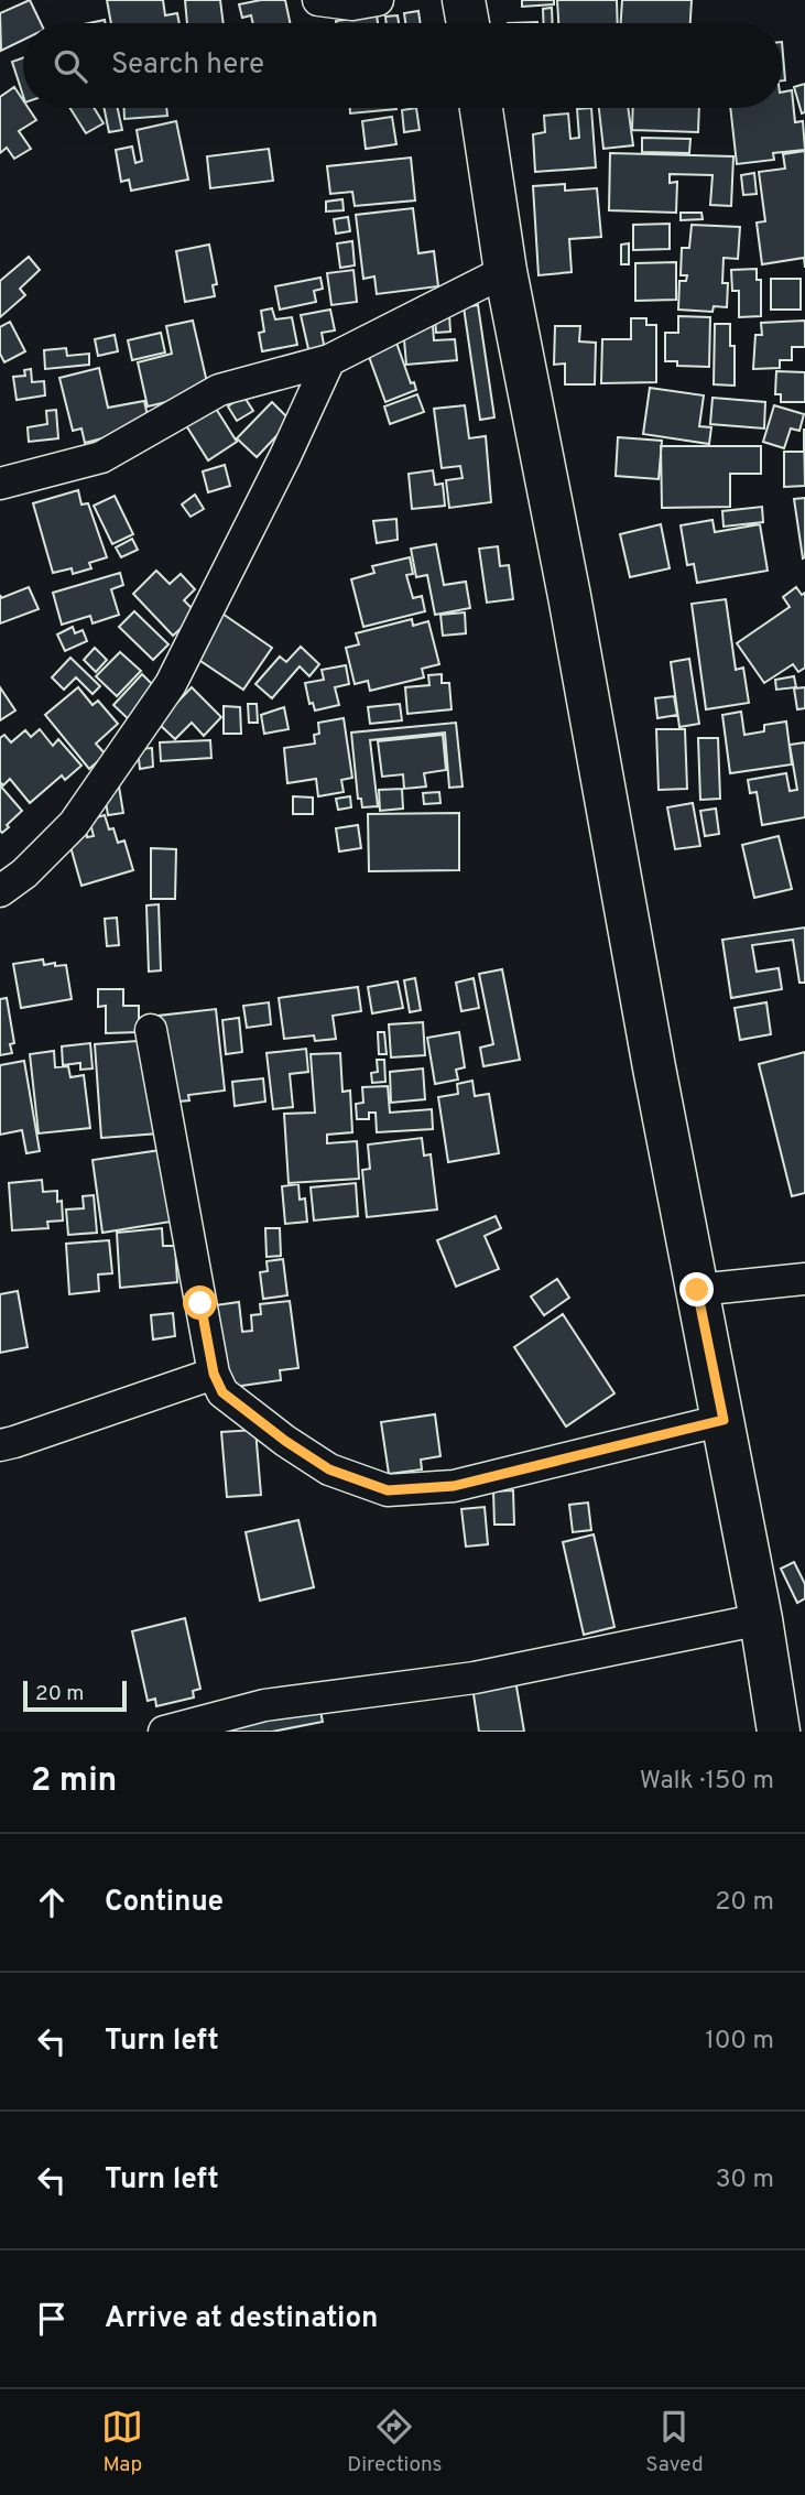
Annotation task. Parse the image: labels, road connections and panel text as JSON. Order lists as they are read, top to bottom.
{
  "scale_bar": "20 m",
  "page": {
    "search": "Search here",
    "scale": "20 m",
    "heading": ["2 min", "Walk · 150 m"],
    "list": [
      ["Continue", "20 m"],
      ["Turn left", "100 m"],
      ["Turn left", "30 m"],
      "Arrive at destination"
    ],
    "nav": ["Map", "Directions", "Saved"]
  }
}
